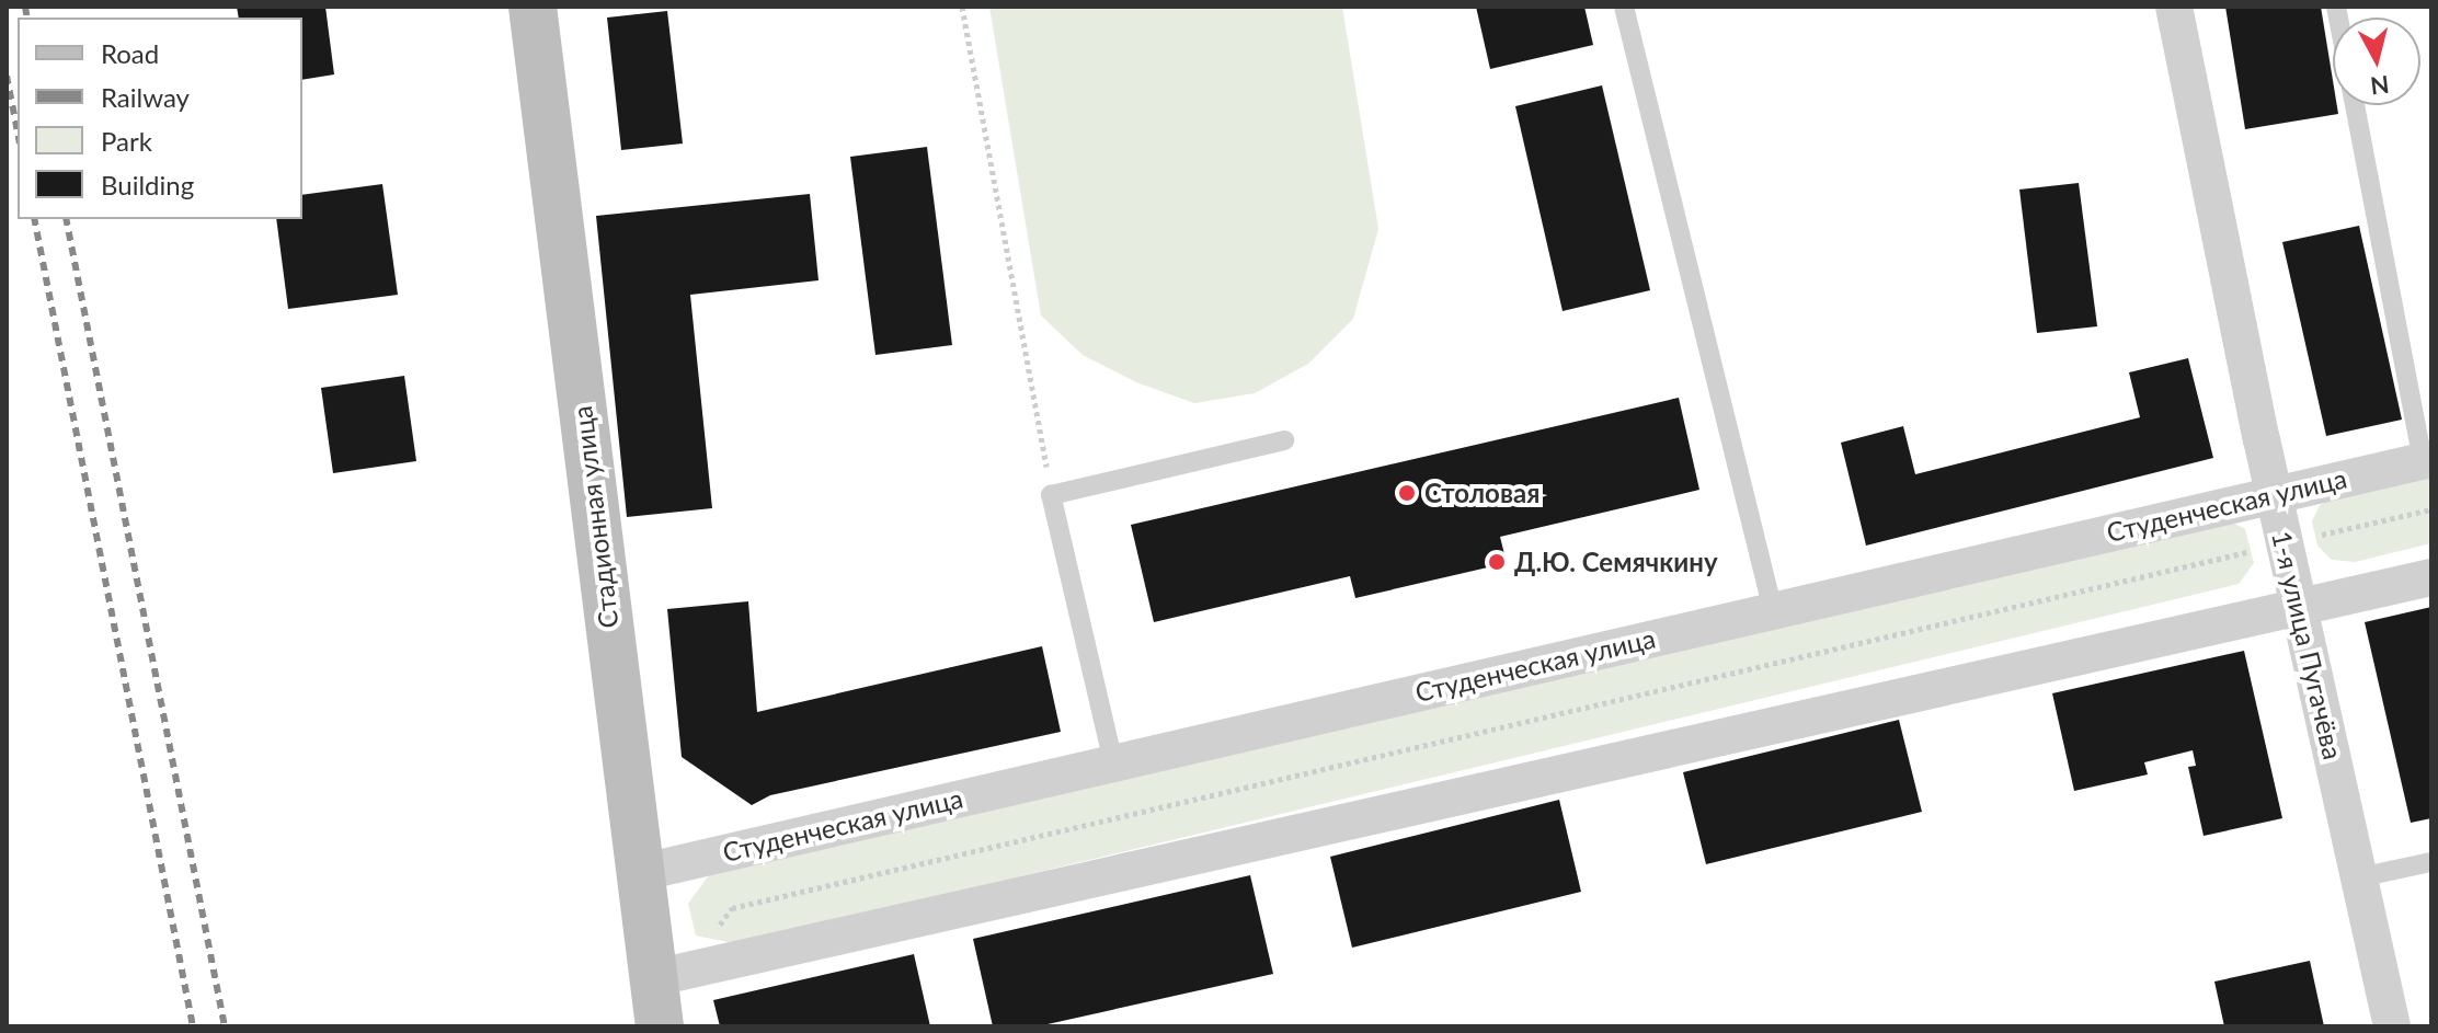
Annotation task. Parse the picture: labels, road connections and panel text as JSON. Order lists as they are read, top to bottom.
{
  "streets": {
    "street": ["Студенческая улица", "Стадионная улица", "1-я улица Пугачёва"]
  },
  "crossings": [
    ["Студенческая улица", "Стадионная улица"],
    ["Студенческая улица", "1-я улица Пугачёва"]
  ],
  "places": ["Столовая", "Д.Ю. Семячкину"],
  "legend": [
    "Road",
    "Railway",
    "Park",
    "Building"
  ],
  "north": "bottom"
}
